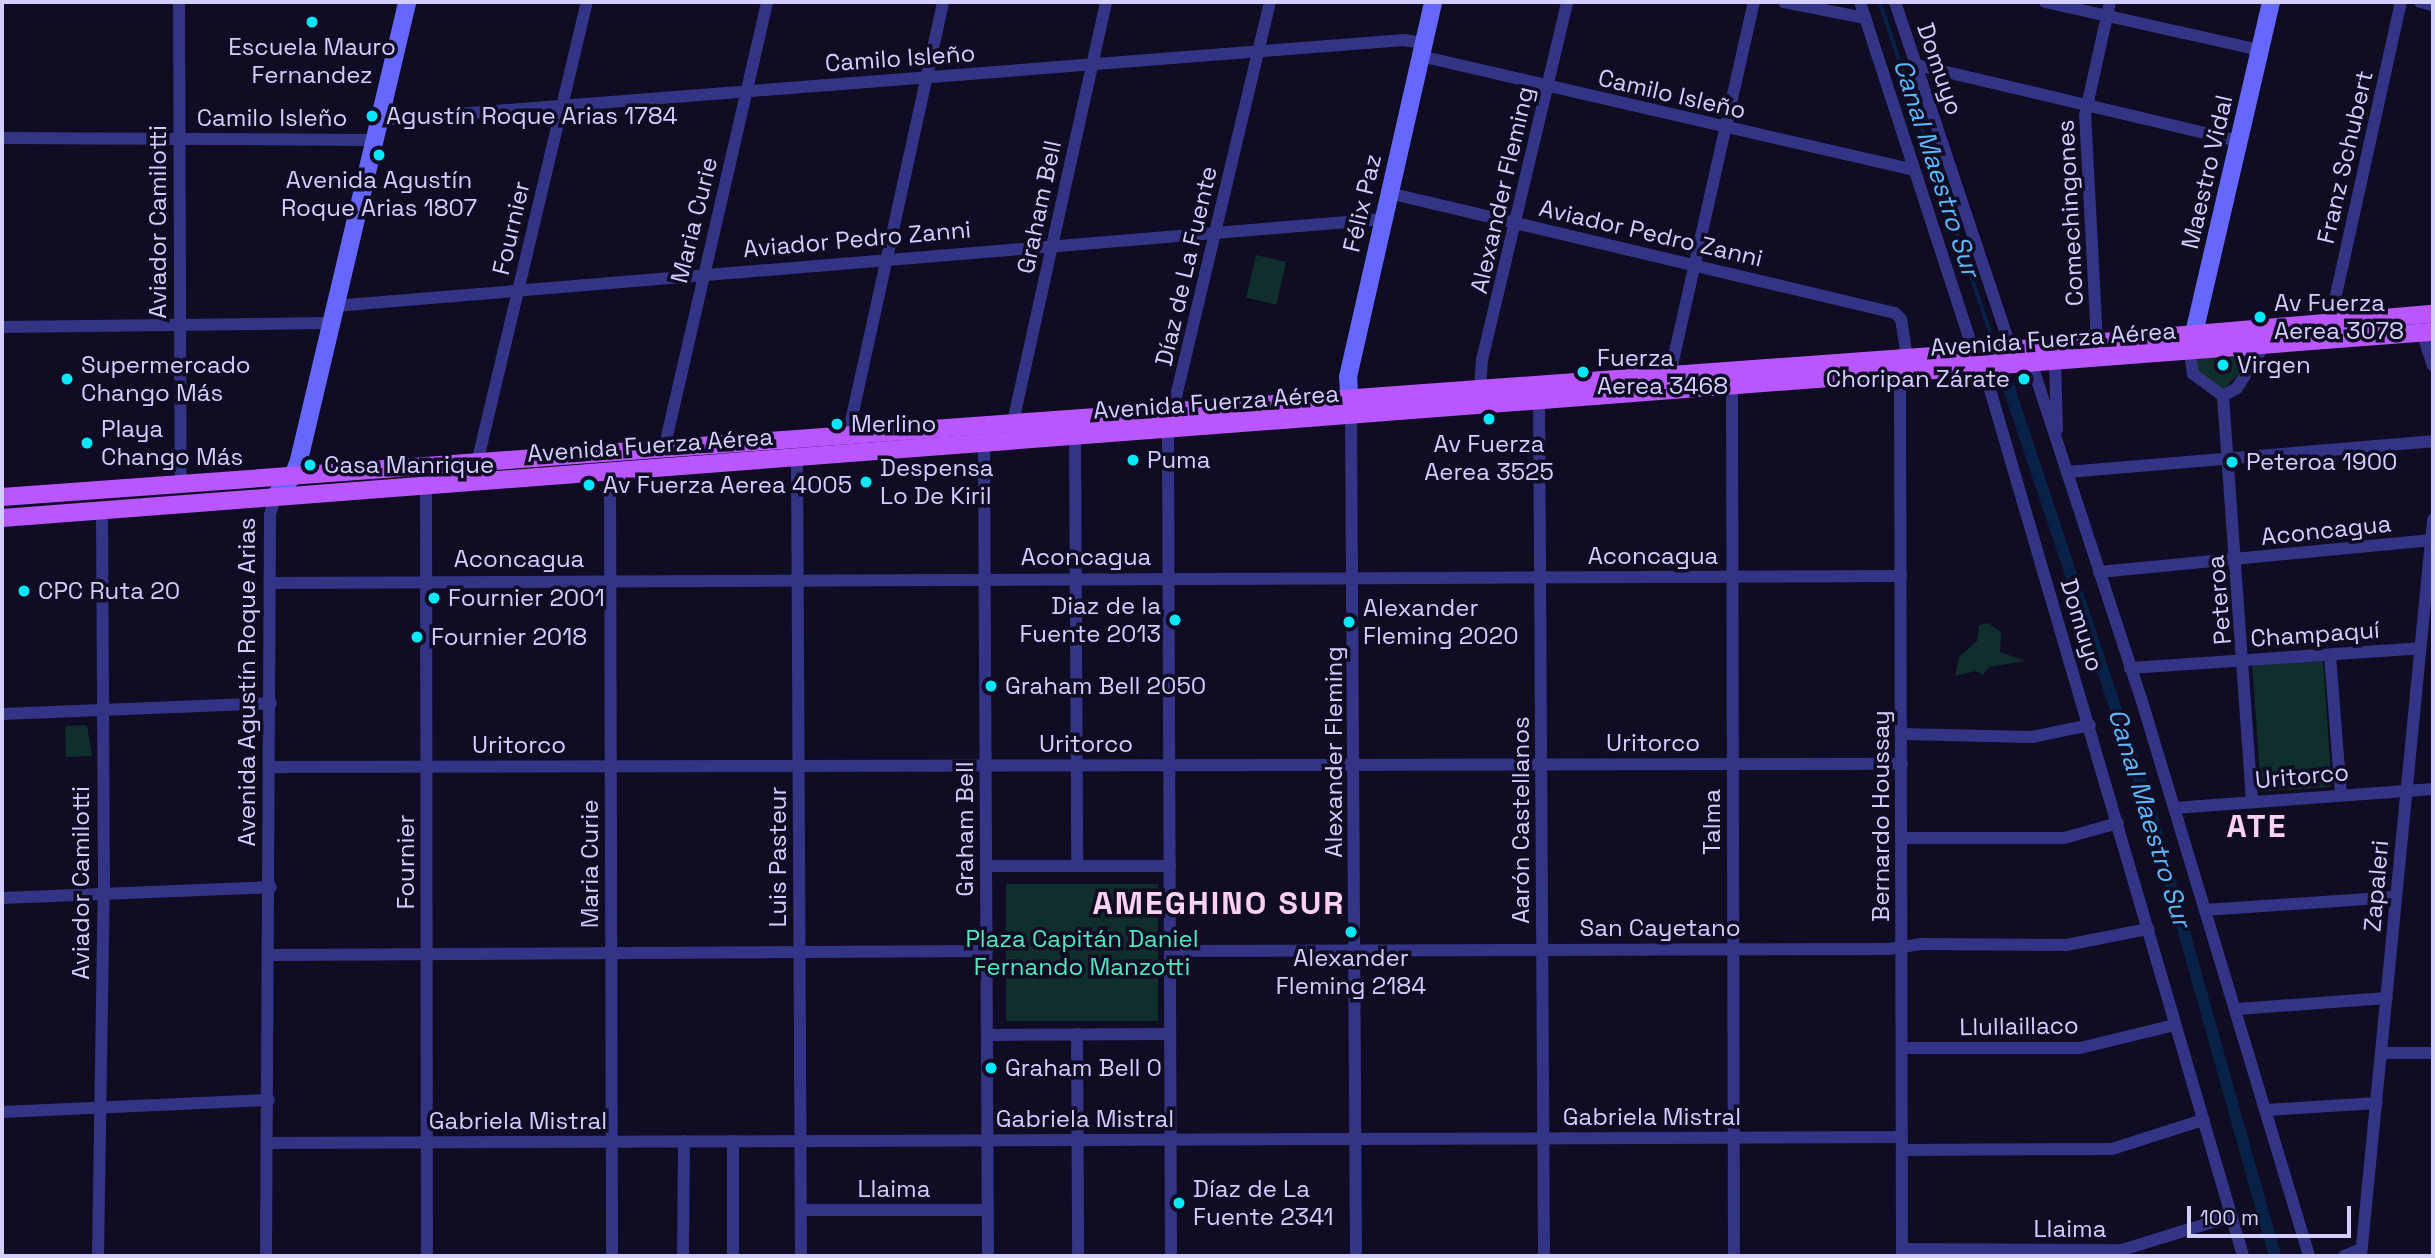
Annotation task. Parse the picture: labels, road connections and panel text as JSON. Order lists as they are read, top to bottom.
{
  "streets": {
    "main road": [
      "Maestro Vidal",
      "Félix Paz",
      "Avenida Fuerza Aérea",
      "Avenida Agustín Roque Arias"
    ],
    "street": [
      "Camilo Isleño",
      "Domuyo",
      "Franz Schubert",
      "Alexander Fleming",
      "Graham Bell",
      "Comechingones",
      "Maria Curie",
      "Aviador Camilotti",
      "Fournier",
      "Aviador Pedro Zanni",
      "Díaz de La Fuente",
      "Aconcagua",
      "Peteroa",
      "Champaquí",
      "Uritorco",
      "Bernardo Houssay",
      "Aarón Castellanos",
      "Talma",
      "Luis Pasteur",
      "Zapaleri",
      "San Cayetano",
      "Llullaillaco",
      "Gabriela Mistral",
      "Llaima"
    ]
  },
  "crossings": [
    ["Camilo Isleño", "Alexander Fleming"],
    ["Camilo Isleño", "Félix Paz"],
    ["Camilo Isleño", "Graham Bell"],
    ["Camilo Isleño", "Maria Curie"],
    ["Camilo Isleño", "Aviador Camilotti"],
    ["Camilo Isleño", "Fournier"],
    ["Camilo Isleño", "Díaz de La Fuente"],
    ["Camilo Isleño", "Avenida Agustín Roque Arias"],
    ["Domuyo", "Avenida Fuerza Aérea"],
    ["Domuyo", "Aconcagua"],
    ["Domuyo", "Champaquí"],
    ["Domuyo", "Uritorco"],
    ["Domuyo", "San Cayetano"],
    ["Domuyo", "Llullaillaco"],
    ["Domuyo", "Gabriela Mistral"],
    ["Domuyo", "Llaima"],
    ["Franz Schubert", "Avenida Fuerza Aérea"],
    ["Maestro Vidal", "Avenida Fuerza Aérea"],
    ["Alexander Fleming", "Félix Paz"],
    ["Alexander Fleming", "Aviador Pedro Zanni"],
    ["Alexander Fleming", "Avenida Fuerza Aérea"],
    ["Alexander Fleming", "Aconcagua"],
    ["Alexander Fleming", "Uritorco"],
    ["Alexander Fleming", "San Cayetano"],
    ["Alexander Fleming", "Gabriela Mistral"],
    ["Félix Paz", "Aviador Pedro Zanni"],
    ["Félix Paz", "Avenida Fuerza Aérea"],
    ["Graham Bell", "Aviador Pedro Zanni"],
    ["Graham Bell", "Avenida Fuerza Aérea"],
    ["Graham Bell", "Aconcagua"],
    ["Graham Bell", "Uritorco"],
    ["Graham Bell", "Gabriela Mistral"],
    ["Graham Bell", "Llaima"],
    ["Comechingones", "Avenida Fuerza Aérea"],
    ["Maria Curie", "Aviador Pedro Zanni"],
    ["Maria Curie", "Avenida Fuerza Aérea"],
    ["Maria Curie", "Aconcagua"],
    ["Maria Curie", "Uritorco"],
    ["Maria Curie", "Gabriela Mistral"],
    ["Aviador Camilotti", "Aviador Pedro Zanni"],
    ["Aviador Camilotti", "Avenida Fuerza Aérea"],
    ["Fournier", "Aviador Pedro Zanni"],
    ["Fournier", "Avenida Fuerza Aérea"],
    ["Fournier", "Aconcagua"],
    ["Fournier", "Uritorco"],
    ["Fournier", "Gabriela Mistral"],
    ["Aviador Pedro Zanni", "Díaz de La Fuente"],
    ["Aviador Pedro Zanni", "Avenida Fuerza Aérea"],
    ["Aviador Pedro Zanni", "Avenida Agustín Roque Arias"],
    ["Díaz de La Fuente", "Avenida Fuerza Aérea"],
    ["Díaz de La Fuente", "Aconcagua"],
    ["Díaz de La Fuente", "Uritorco"],
    ["Díaz de La Fuente", "San Cayetano"],
    ["Díaz de La Fuente", "Gabriela Mistral"],
    ["Avenida Fuerza Aérea", "Avenida Agustín Roque Arias"],
    ["Avenida Fuerza Aérea", "Bernardo Houssay"],
    ["Avenida Fuerza Aérea", "Aarón Castellanos"],
    ["Avenida Fuerza Aérea", "Talma"],
    ["Avenida Fuerza Aérea", "Luis Pasteur"],
    ["Aconcagua", "Peteroa"],
    ["Aconcagua", "Avenida Agustín Roque Arias"],
    ["Aconcagua", "Bernardo Houssay"],
    ["Aconcagua", "Aarón Castellanos"],
    ["Aconcagua", "Talma"],
    ["Aconcagua", "Luis Pasteur"],
    ["Aconcagua", "Zapaleri"],
    ["Peteroa", "Champaquí"],
    ["Peteroa", "Uritorco"],
    ["Champaquí", "Zapaleri"],
    ["Avenida Agustín Roque Arias", "Uritorco"],
    ["Avenida Agustín Roque Arias", "Gabriela Mistral"],
    ["Uritorco", "Bernardo Houssay"],
    ["Uritorco", "Aarón Castellanos"],
    ["Uritorco", "Talma"],
    ["Uritorco", "Luis Pasteur"],
    ["Uritorco", "Zapaleri"],
    ["Bernardo Houssay", "San Cayetano"],
    ["Bernardo Houssay", "Llullaillaco"],
    ["Bernardo Houssay", "Gabriela Mistral"],
    ["Bernardo Houssay", "Llaima"],
    ["Aarón Castellanos", "San Cayetano"],
    ["Aarón Castellanos", "Gabriela Mistral"],
    ["Talma", "San Cayetano"],
    ["Talma", "Gabriela Mistral"],
    ["Luis Pasteur", "Gabriela Mistral"],
    ["Luis Pasteur", "Llaima"]
  ],
  "districts": ["ATE", "AMEGHINO SUR"],
  "water": ["Canal Maestro Sur"],
  "parks": ["Plaza Capitán Daniel Fernando Manzotti"],
  "places": [
    "Escuela Mauro Fernandez",
    "Agustín Roque Arias 1784",
    "Avenida Agustín Roque Arias 1807",
    "Av Fuerza Aerea 3078",
    "Virgen",
    "Fuerza Aerea 3468",
    "Supermercado Chango Más",
    "Choripan Zárate",
    "Av Fuerza Aerea 3525",
    "Merlino",
    "Playa Chango Más",
    "Puma",
    "Peteroa 1900",
    "Casa Manrique",
    "Despensa Lo De Kiril",
    "Av Fuerza Aerea 4005",
    "CPC Ruta 20",
    "Fournier 2001",
    "Diaz de la Fuente 2013",
    "Alexander Fleming 2020",
    "Fournier 2018",
    "Graham Bell 2050",
    "Alexander Fleming 2184",
    "Graham Bell 0",
    "Díaz de La Fuente 2341"
  ],
  "scale_bar": "100 m"
}
